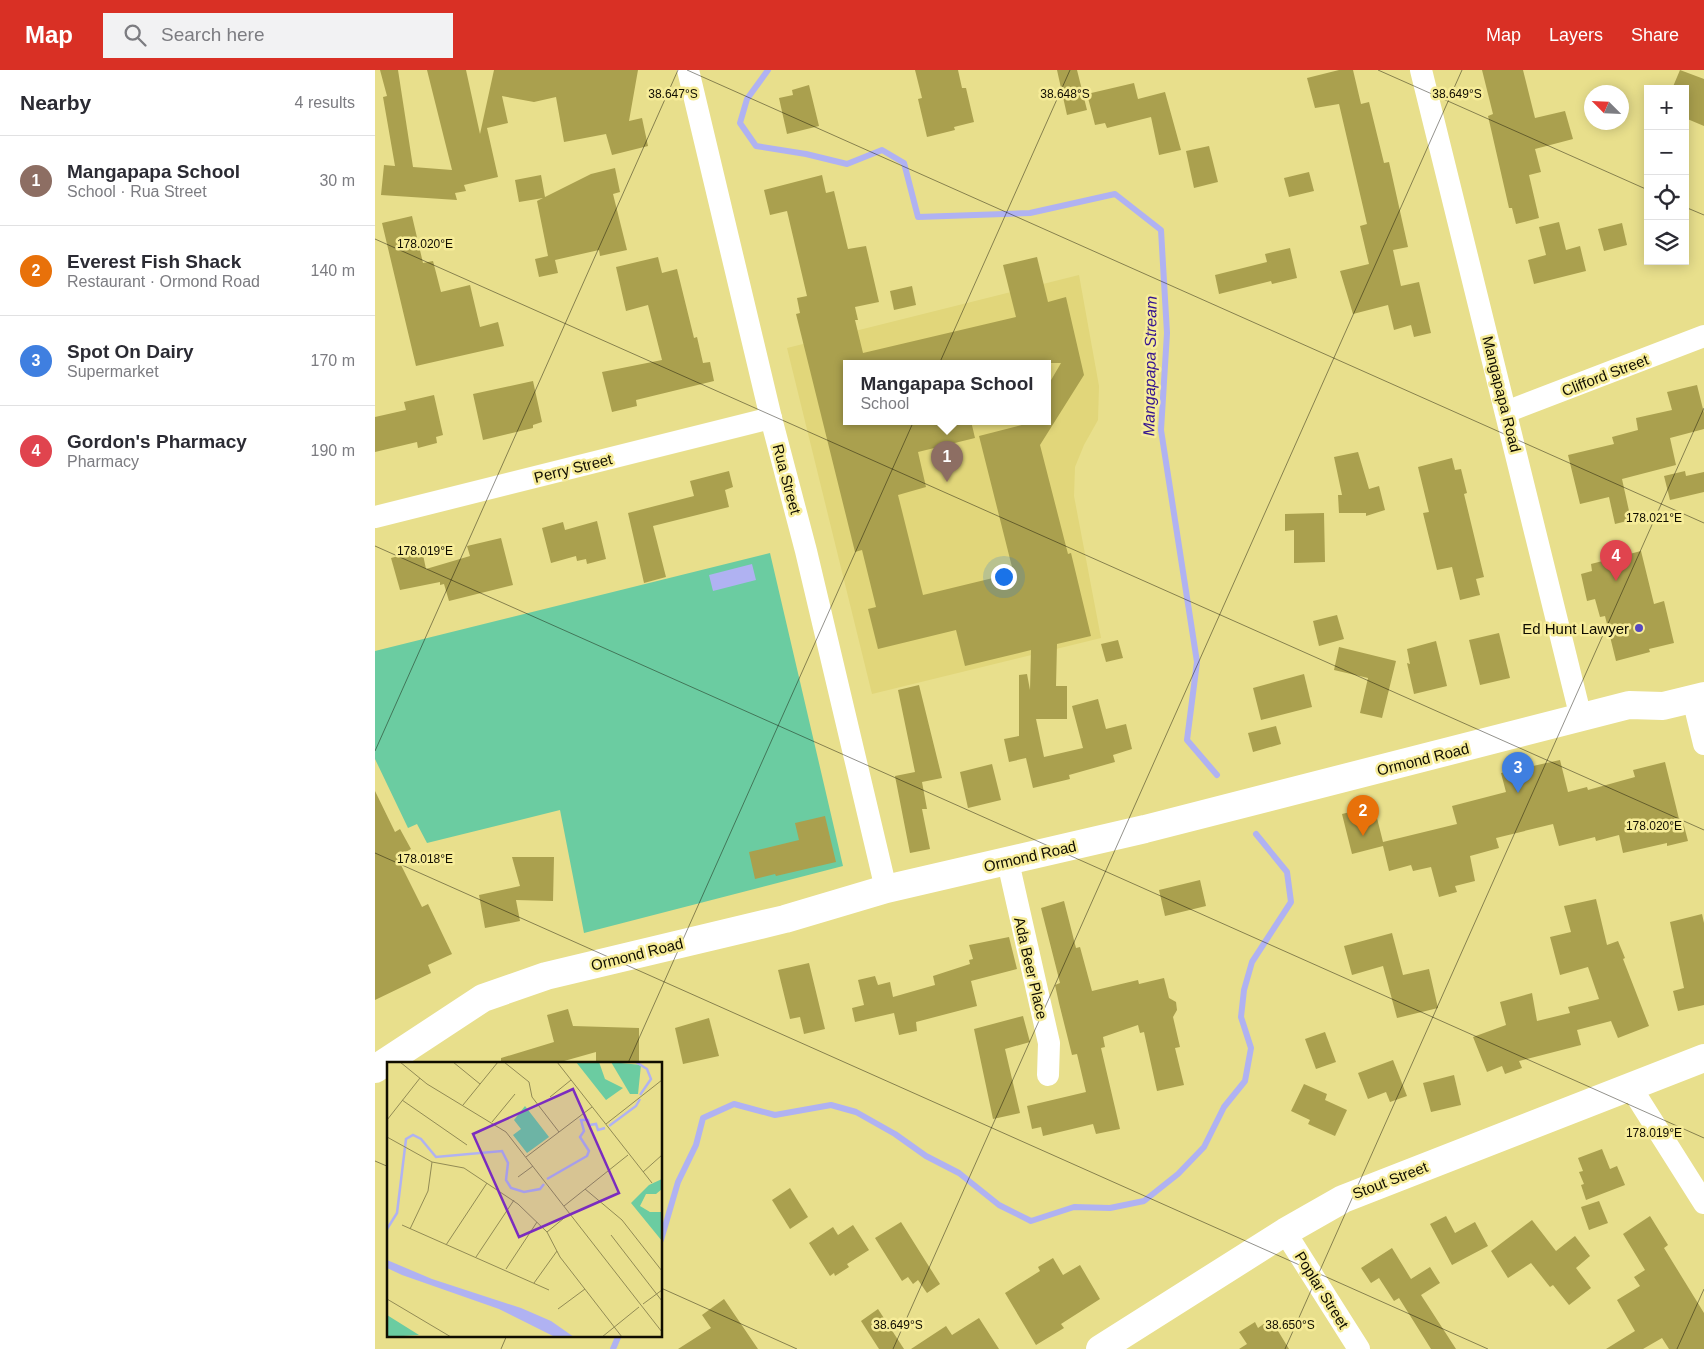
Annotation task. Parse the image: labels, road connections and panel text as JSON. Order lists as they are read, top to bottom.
{
  "streets": {
    "main road": ["Ormond Road", "Stout Street"],
    "street": [
      "Clifford Street",
      "Mangapapa Road",
      "Perry Street",
      "Rua Street",
      "Ada Beer Place",
      "Poplar Street"
    ]
  },
  "crossings": [
    ["Clifford Street", "Mangapapa Road"],
    ["Mangapapa Road", "Ormond Road"],
    ["Perry Street", "Rua Street"],
    ["Rua Street", "Ormond Road"],
    ["Ormond Road", "Ada Beer Place"],
    ["Stout Street", "Poplar Street"]
  ],
  "water": ["Mangapapa Stream"],
  "places": ["Ed Hunt Lawyer"],
  "north": "top left",
  "page": {
    "header": "Map",
    "search": "Search here",
    "nav": ["Map", "Layers", "Share"],
    "heading": ["Nearby", "4 results"],
    "map_buttons": ["+", "−"],
    "list": [
      {
        "mark": "1",
        "name": "Mangapapa School",
        "note": "School · Rua Street",
        "value": "30 m"
      },
      {
        "mark": "2",
        "name": "Everest Fish Shack",
        "note": "Restaurant · Ormond Road",
        "value": "140 m"
      },
      {
        "mark": "3",
        "name": "Spot On Dairy",
        "note": "Supermarket",
        "value": "170 m"
      },
      {
        "mark": "4",
        "name": "Gordon's Pharmacy",
        "note": "Pharmacy",
        "value": "190 m"
      }
    ],
    "popup": ["Mangapapa School", "School"],
    "pins": [
      "1",
      "4",
      "3",
      "2"
    ]
  },
  "coordinates": [
    "38.647°S",
    "38.648°S",
    "38.649°S",
    "178.020°E",
    "178.021°E",
    "178.019°E",
    "178.018°E",
    "38.650°S"
  ]
}
